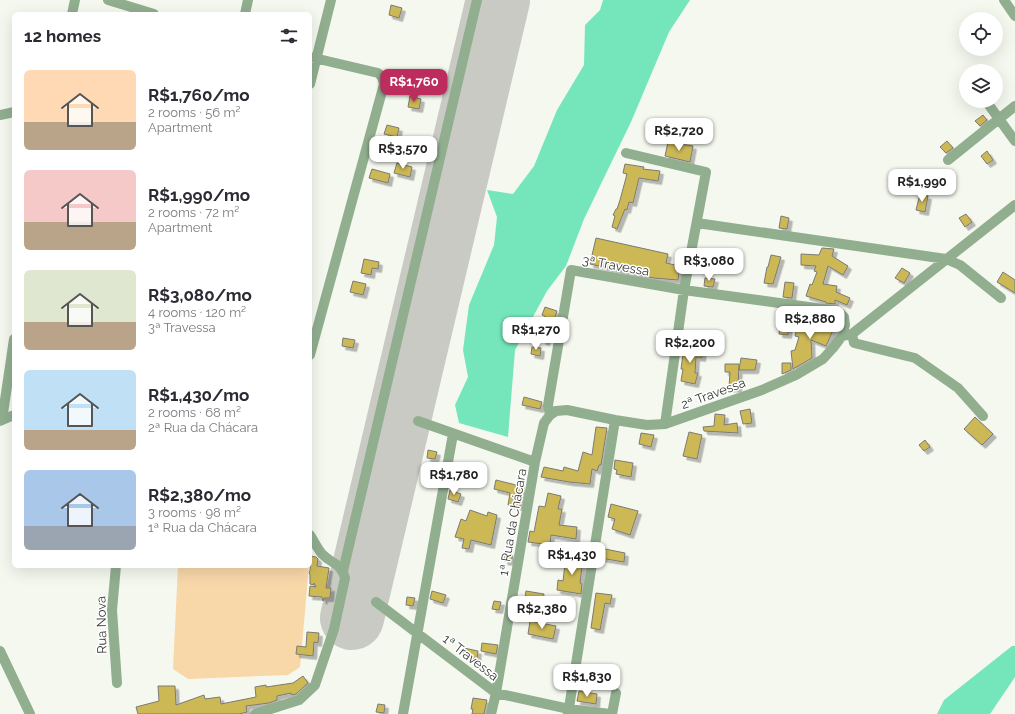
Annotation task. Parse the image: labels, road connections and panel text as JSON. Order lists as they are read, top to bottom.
{
  "streets": {
    "street": [
      "3ª Travessa",
      "2ª Travessa",
      "1ª Rua da Chácara",
      "Rua Nova",
      "1ª Travessa"
    ]
  },
  "crossings": [
    ["3ª Travessa", "2ª Travessa"],
    ["3ª Travessa", "1ª Rua da Chácara"],
    ["2ª Travessa", "1ª Rua da Chácara"],
    ["1ª Rua da Chácara", "1ª Travessa"]
  ],
  "page": {
    "heading": "12 homes",
    "list": [
      {
        "name": "R$1,760/mo",
        "note": "2 rooms · 56 m² · Apartment"
      },
      {
        "name": "R$1,990/mo",
        "note": "2 rooms · 72 m² · Apartment"
      },
      {
        "name": "R$3,080/mo",
        "note": "4 rooms · 120 m² · 3ª Travessa"
      },
      {
        "name": "R$1,430/mo",
        "note": "2 rooms · 68 m² · 2ª Rua da Chácara"
      },
      {
        "name": "R$2,380/mo",
        "note": "3 rooms · 98 m² · 1ª Rua da Chácara"
      }
    ],
    "price": [
      "R$1,760",
      "R$2,720",
      "R$3,570",
      "R$1,990",
      "R$3,080",
      "R$2,880",
      "R$1,270",
      "R$2,200",
      "R$1,780",
      "R$1,430",
      "R$2,380",
      "R$1,830"
    ]
  }
}
